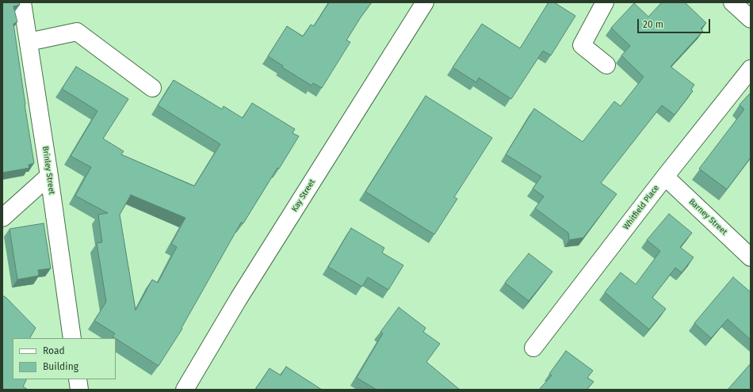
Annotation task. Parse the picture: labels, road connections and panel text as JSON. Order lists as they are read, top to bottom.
{
  "streets": {
    "street": [
      "Brinley Street",
      "Kay Street",
      "Whitfield Place",
      "Barney Street"
    ]
  },
  "crossings": [
    ["Whitfield Place", "Barney Street"]
  ],
  "legend": ["Road", "Building"],
  "scale_bar": "20 m"
}
